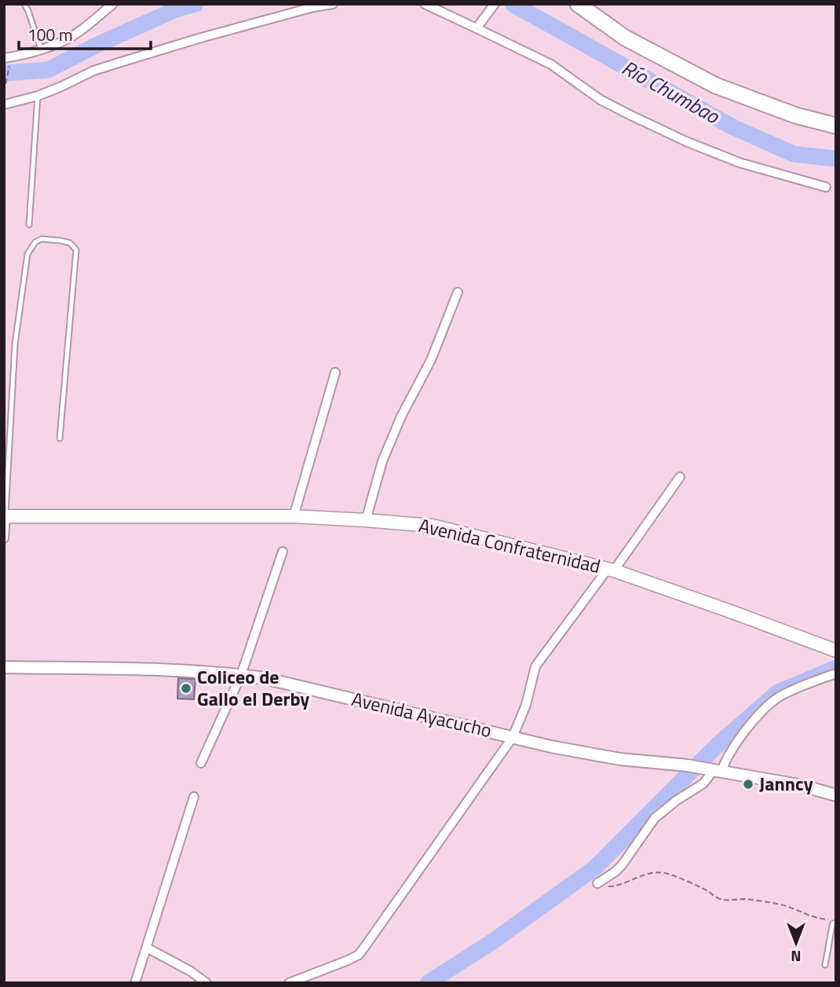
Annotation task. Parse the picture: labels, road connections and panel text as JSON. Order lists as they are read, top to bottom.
{
  "streets": {
    "main road": ["Avenida Confraternidad"],
    "street": ["Avenida Ayacucho"]
  },
  "water": ["Río Chumbao"],
  "places": ["Coliceo de Gallo el Derby", "Janncy"],
  "scale_bar": "100 m",
  "north": "bottom"
}
